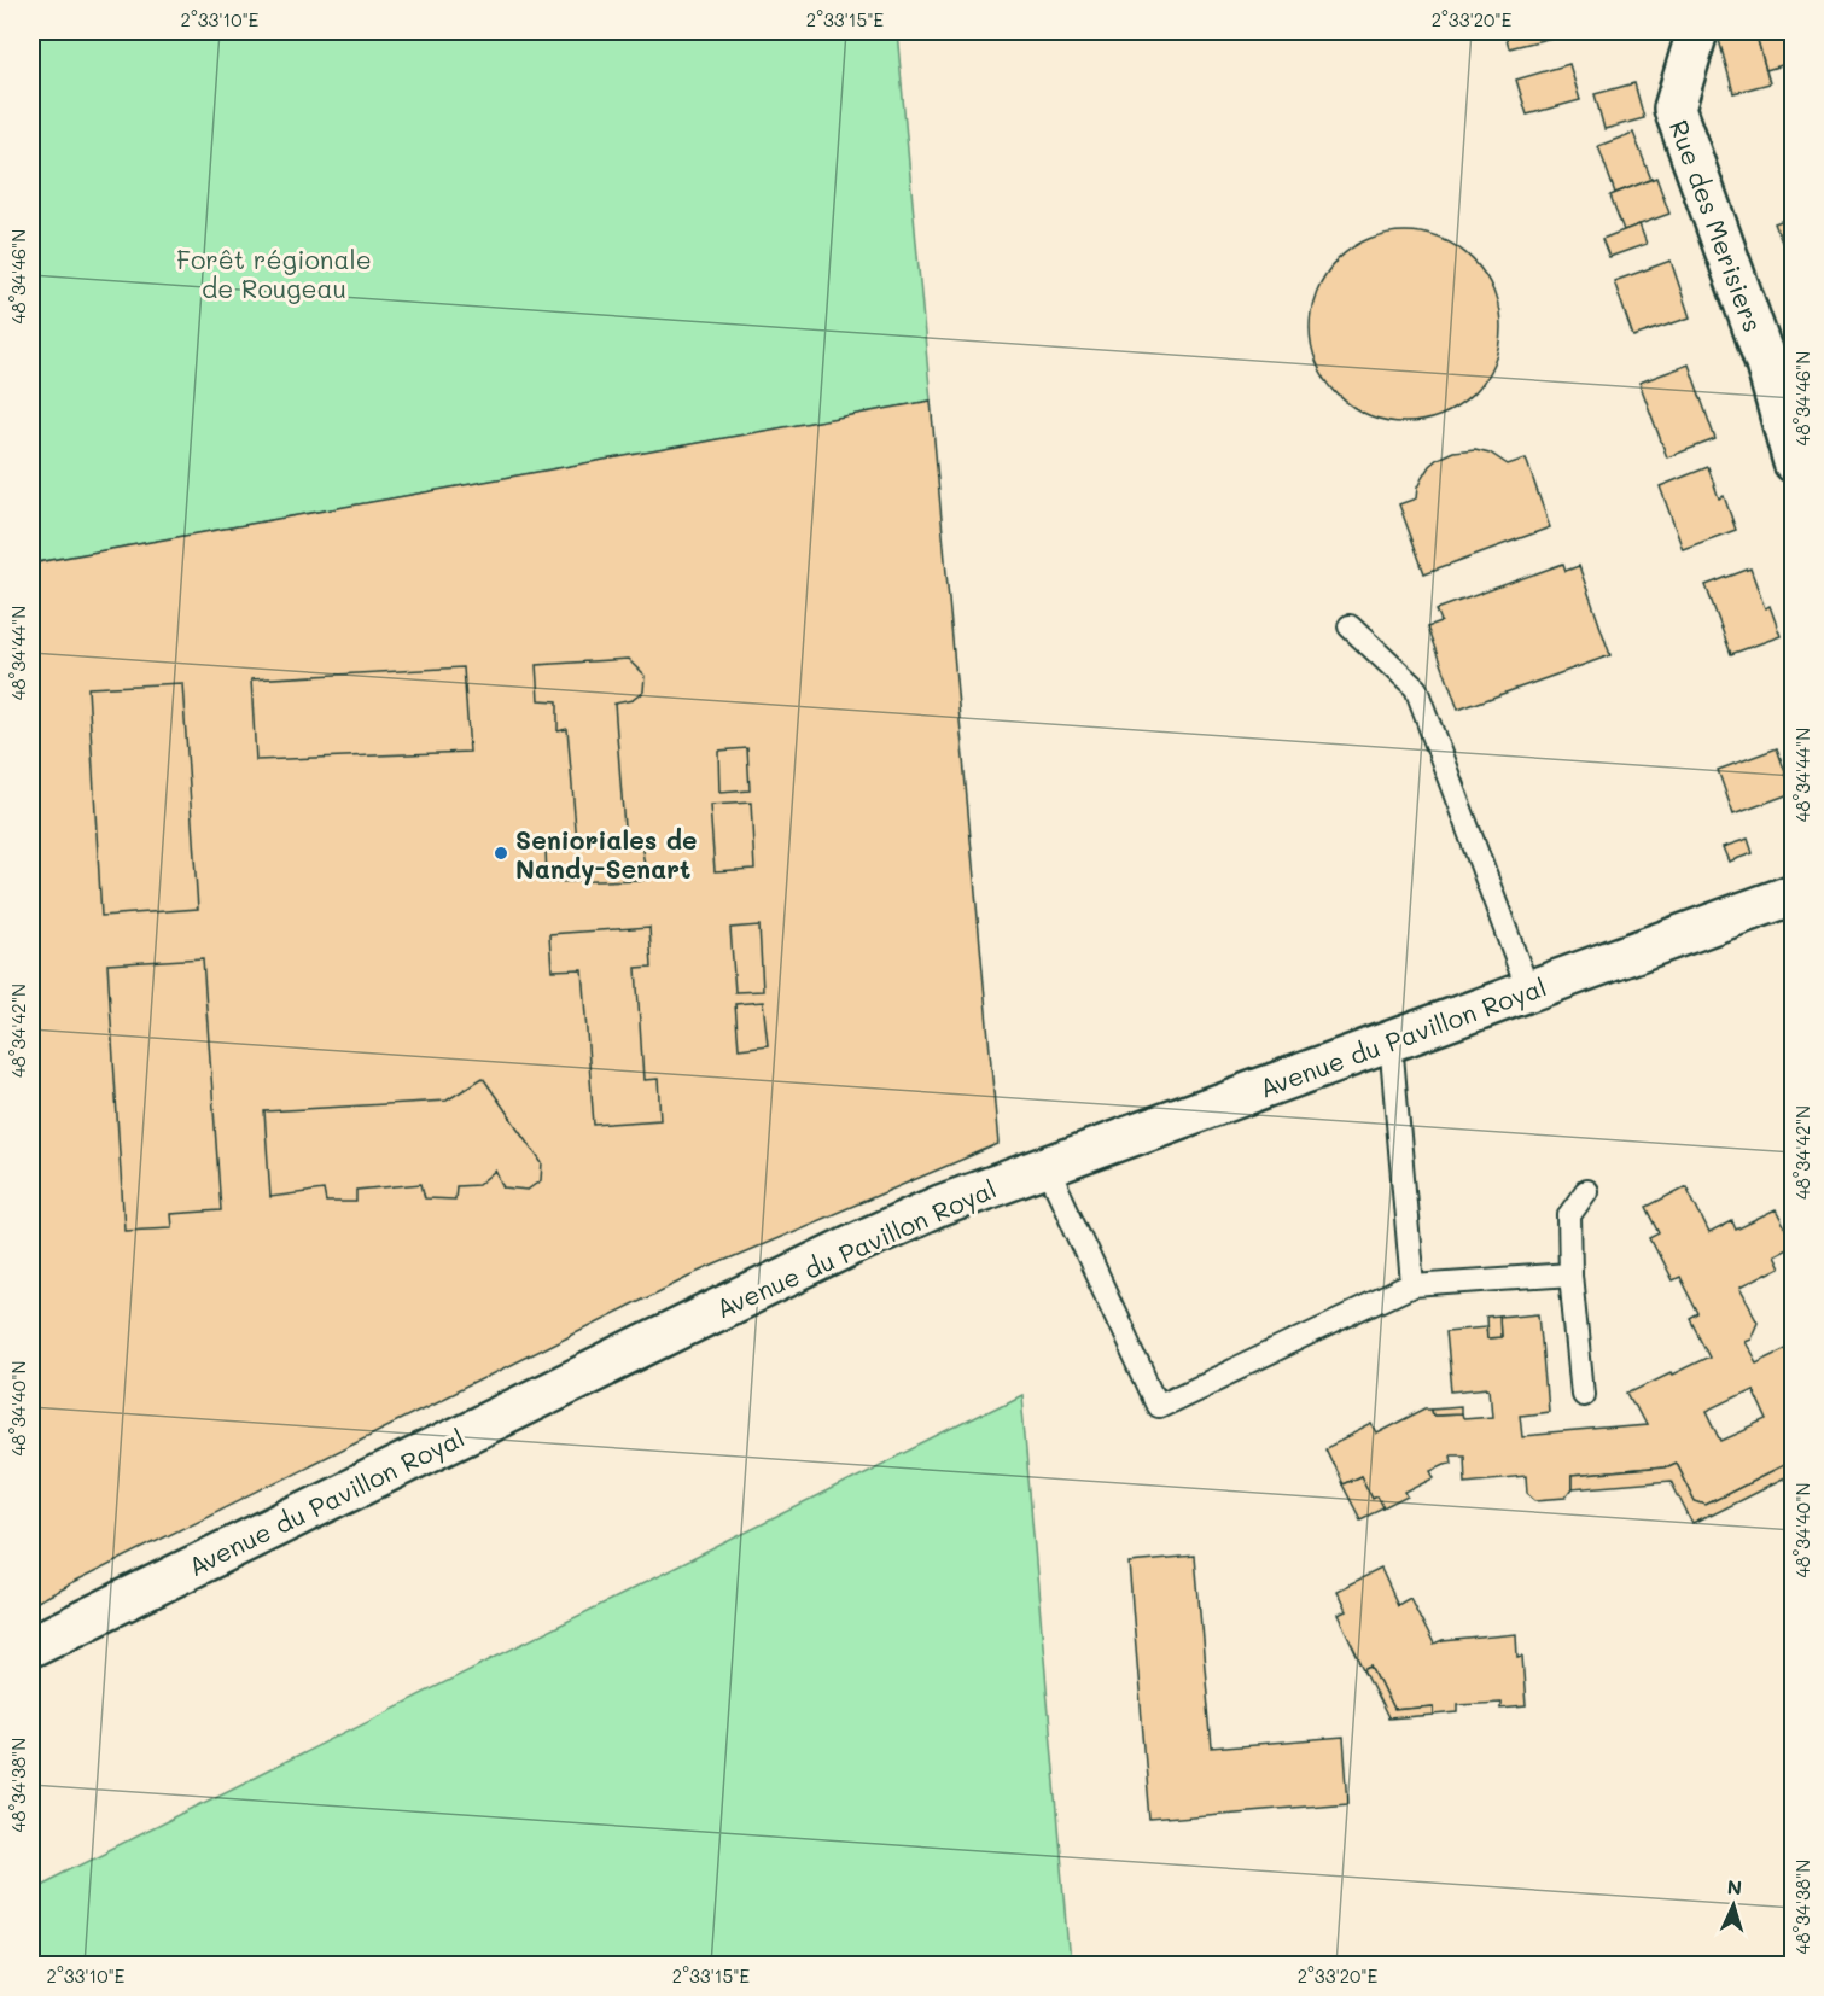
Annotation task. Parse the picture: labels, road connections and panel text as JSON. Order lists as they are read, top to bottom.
{
  "streets": {
    "street": ["Rue des Merisiers", "Avenue du Pavillon Royal"]
  },
  "parks": ["Forêt régionale de Rougeau"],
  "places": ["Senioriales de Nandy-Senart"],
  "north": "top",
  "coordinates": [
    "2°33'10\"E",
    "2°33'15\"E",
    "2°33'20\"E",
    "48°34'46\"N",
    "48°34'44\"N",
    "48°34'42\"N",
    "48°34'40\"N",
    "48°34'38\"N"
  ]
}
